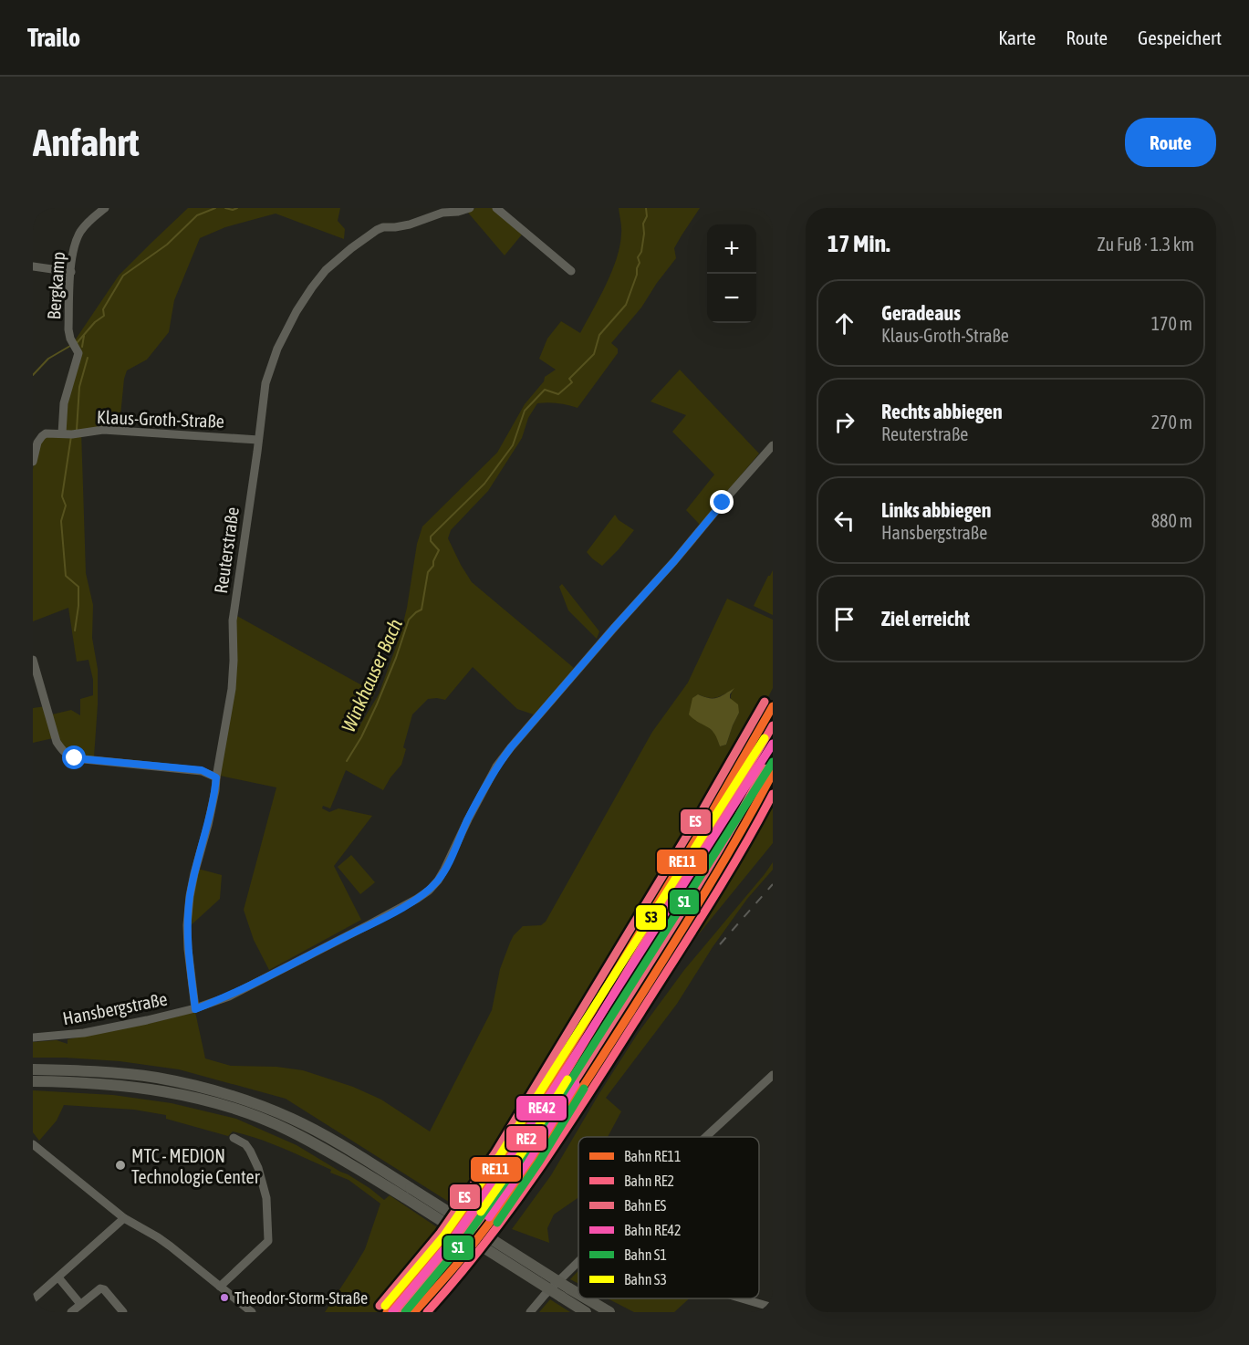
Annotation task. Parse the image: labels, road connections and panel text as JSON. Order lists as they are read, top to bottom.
{
  "streets": {
    "street": [
      "Bergkamp",
      "Klaus-Groth-Straße",
      "Reuterstraße",
      "Hansbergstraße"
    ]
  },
  "crossings": [
    ["Bergkamp", "Klaus-Groth-Straße"],
    ["Klaus-Groth-Straße", "Reuterstraße"],
    ["Reuterstraße", "Hansbergstraße"]
  ],
  "water": ["Winkhauser Bach"],
  "places": ["MTC - MEDION Technologie Center", "Theodor-Storm-Straße"],
  "lines": [
    "rail line ES",
    "rail line RE11",
    "rail line RE2",
    "rail line S3",
    "rail line RE42",
    "rail line S1"
  ],
  "legend": [
    "Bahn RE11",
    "Bahn RE2",
    "Bahn ES",
    "Bahn RE42",
    "Bahn S1",
    "Bahn S3"
  ],
  "page": {
    "header": "Trailo",
    "nav": ["Karte", "Route", "Gespeichert"],
    "buttons": "Route",
    "title": "Anfahrt",
    "heading": ["17 Min.", "Zu Fuß · 1.3 km"],
    "map_buttons": ["+", "−"],
    "list": [
      ["Geradeaus", "Klaus-Groth-Straße", "170 m"],
      ["Rechts abbiegen", "Reuterstraße", "270 m"],
      ["Links abbiegen", "Hansbergstraße", "880 m"],
      "Ziel erreicht"
    ]
  }
}
